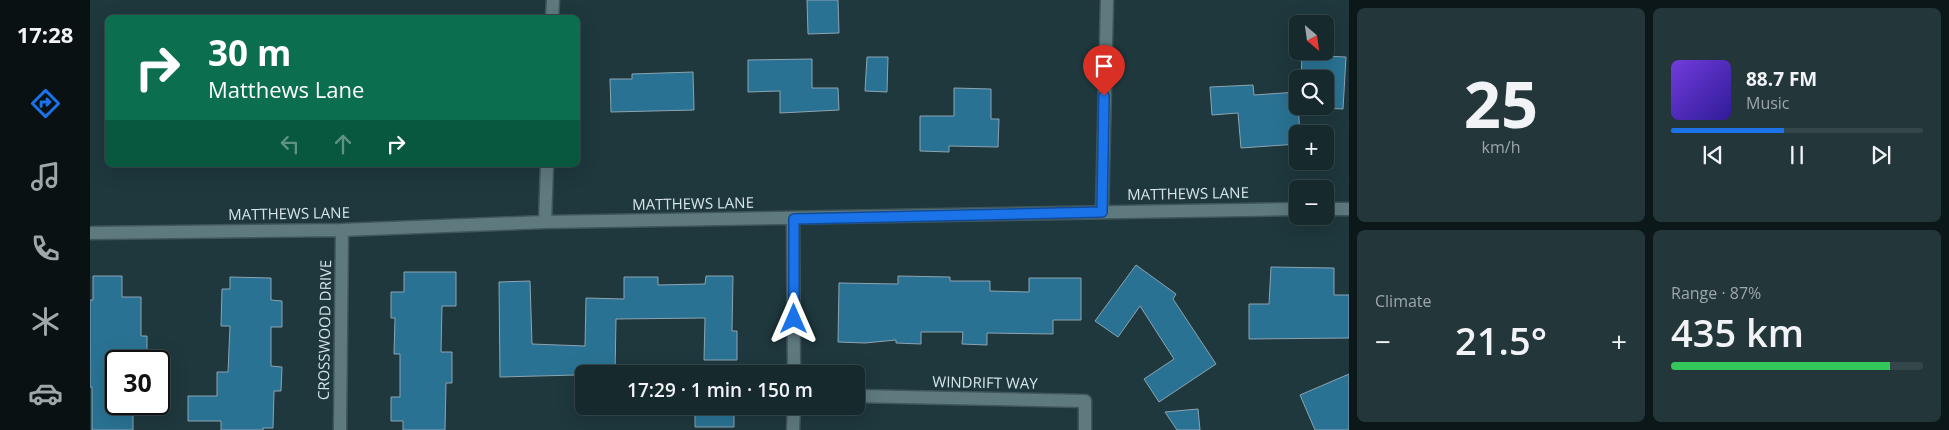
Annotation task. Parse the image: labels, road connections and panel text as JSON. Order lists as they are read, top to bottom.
{
  "streets": {
    "street": ["MATTHEWS LANE", "CROSSWOOD DRIVE", "WINDRIFT WAY"]
  },
  "crossings": [
    ["MATTHEWS LANE", "CROSSWOOD DRIVE"]
  ],
  "north": "bottom right",
  "page": {
    "tabs": "17:28",
    "tile": [
      ["25", "km/h"],
      "Climate",
      ["Range · 87%", "435 km"]
    ],
    "map_buttons": ["+", "−"],
    "turn": ["30 m", "Matthews Lane"],
    "song": ["88.7 FM", "Music"],
    "heat": ["−", "21.5°", "+"],
    "limit": "30",
    "trip": "17:29 · 1 min · 150 m"
  }
}
